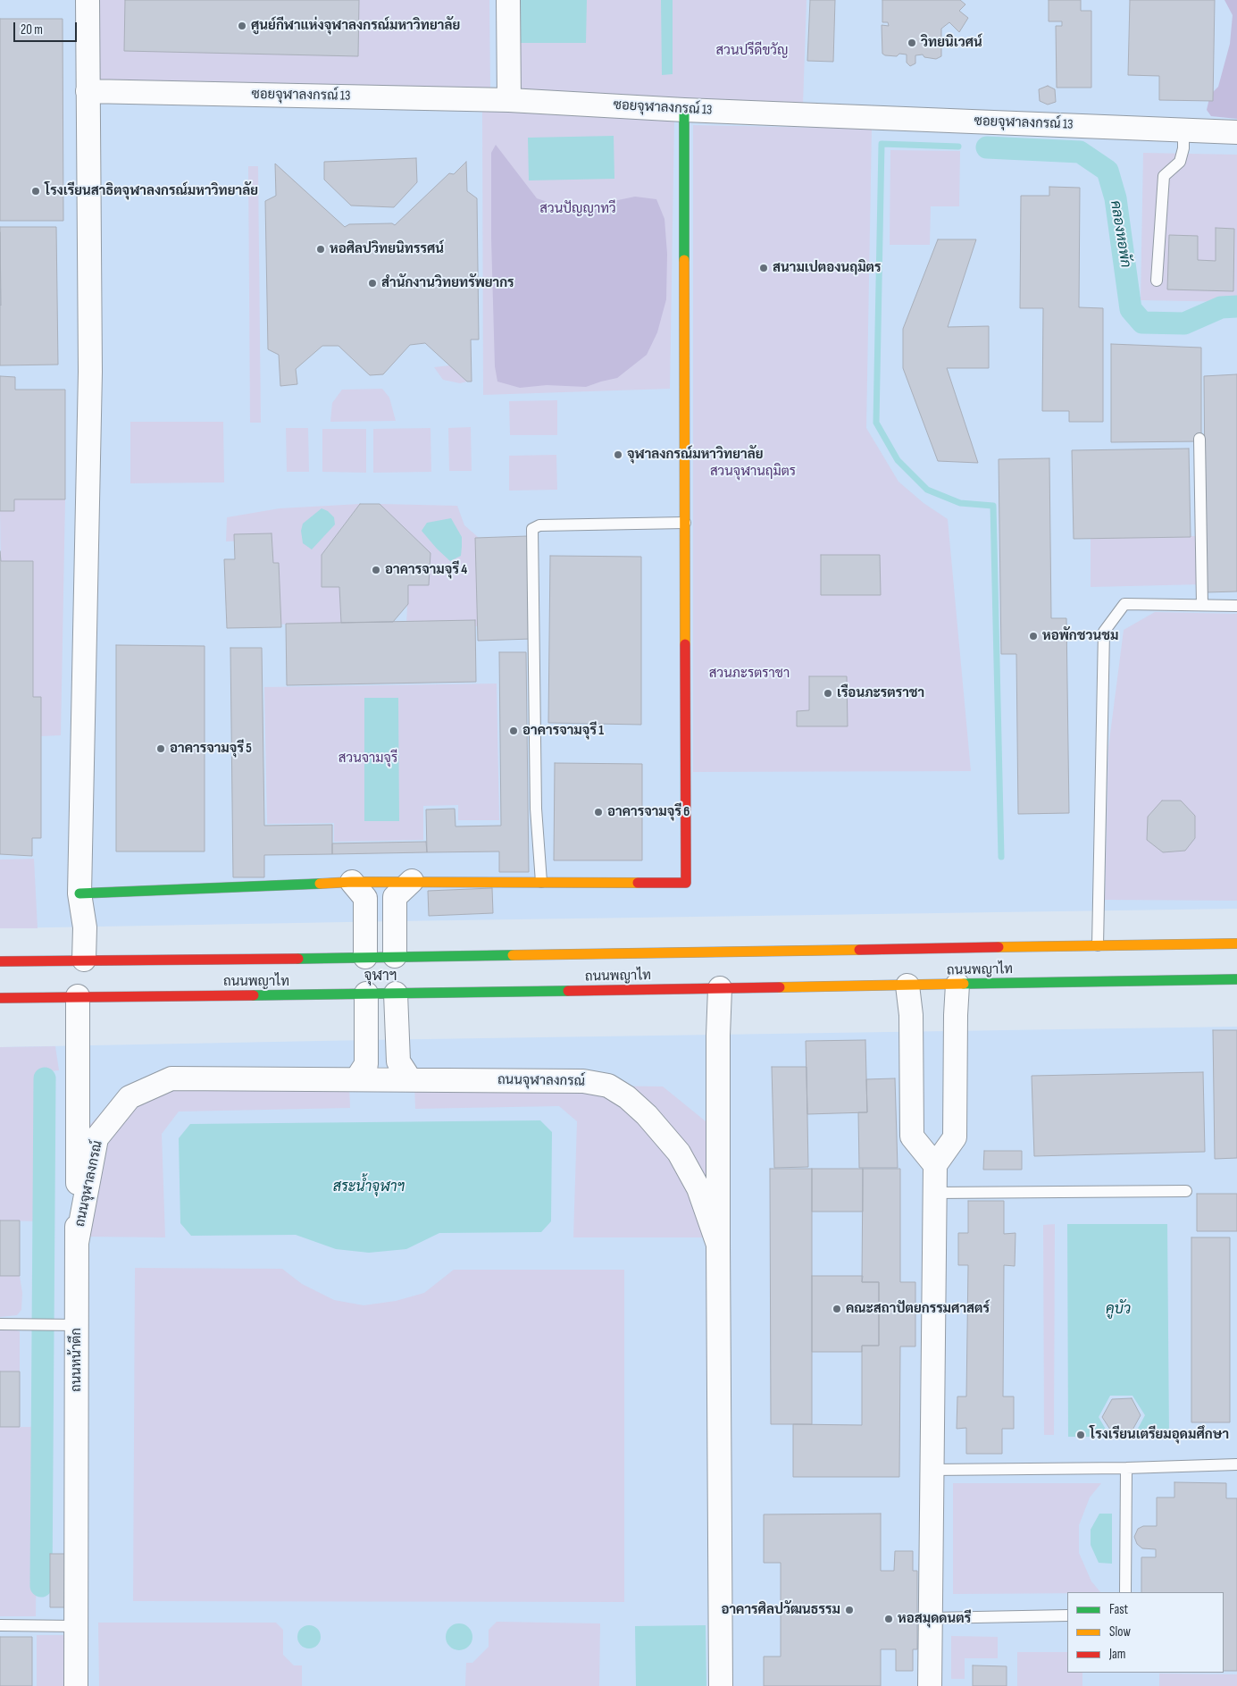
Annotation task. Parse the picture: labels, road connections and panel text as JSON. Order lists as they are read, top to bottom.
{
  "streets": {
    "main road": ["ถนนพญาไท"],
    "street": ["ซอยจุฬาลงกรณ์ 13", "ถนนจุฬาลงกรณ์", "ถนนหน้าตึก"]
  },
  "crossings": [
    ["ถนนพญาไท", "ถนนหน้าตึก"],
    ["ถนนจุฬาลงกรณ์", "ถนนหน้าตึก"]
  ],
  "districts": ["จุฬาฯ"],
  "water": ["คลองหอพัก", "สระน้ำจุฬาฯ", "คูบัว"],
  "parks": [
    "สวนปรีดีขวัญ",
    "สวนปัญญาทวี",
    "สวนจุฬานฤมิตร",
    "สวนภะรตราชา",
    "สวนจามจุรี"
  ],
  "places": [
    "ศูนย์กีฬาแห่งจุฬาลงกรณ์มหาวิทยาลัย",
    "วิทยนิเวศน์",
    "โรงเรียนสาธิตจุฬาลงกรณ์มหาวิทยาลัย",
    "หอศิลปวิทยนิทรรศน์",
    "สนามเปตองนฤมิตร",
    "สำนักงานวิทยทรัพยากร",
    "จุฬาลงกรณ์มหาวิทยาลัย",
    "อาคารจามจุรี 4",
    "หอพักชวนชม",
    "เรือนภะรตราชา",
    "อาคารจามจุรี 1",
    "อาคารจามจุรี 5",
    "อาคารจามจุรี 6",
    "คณะสถาปัตยกรรมศาสตร์",
    "โรงเรียนเตรียมอุดมศึกษา",
    "อาคารศิลปวัฒนธรรม",
    "หอสมุดดนตรี"
  ],
  "legend": ["Fast", "Slow", "Jam"],
  "scale_bar": "20 m"
}
